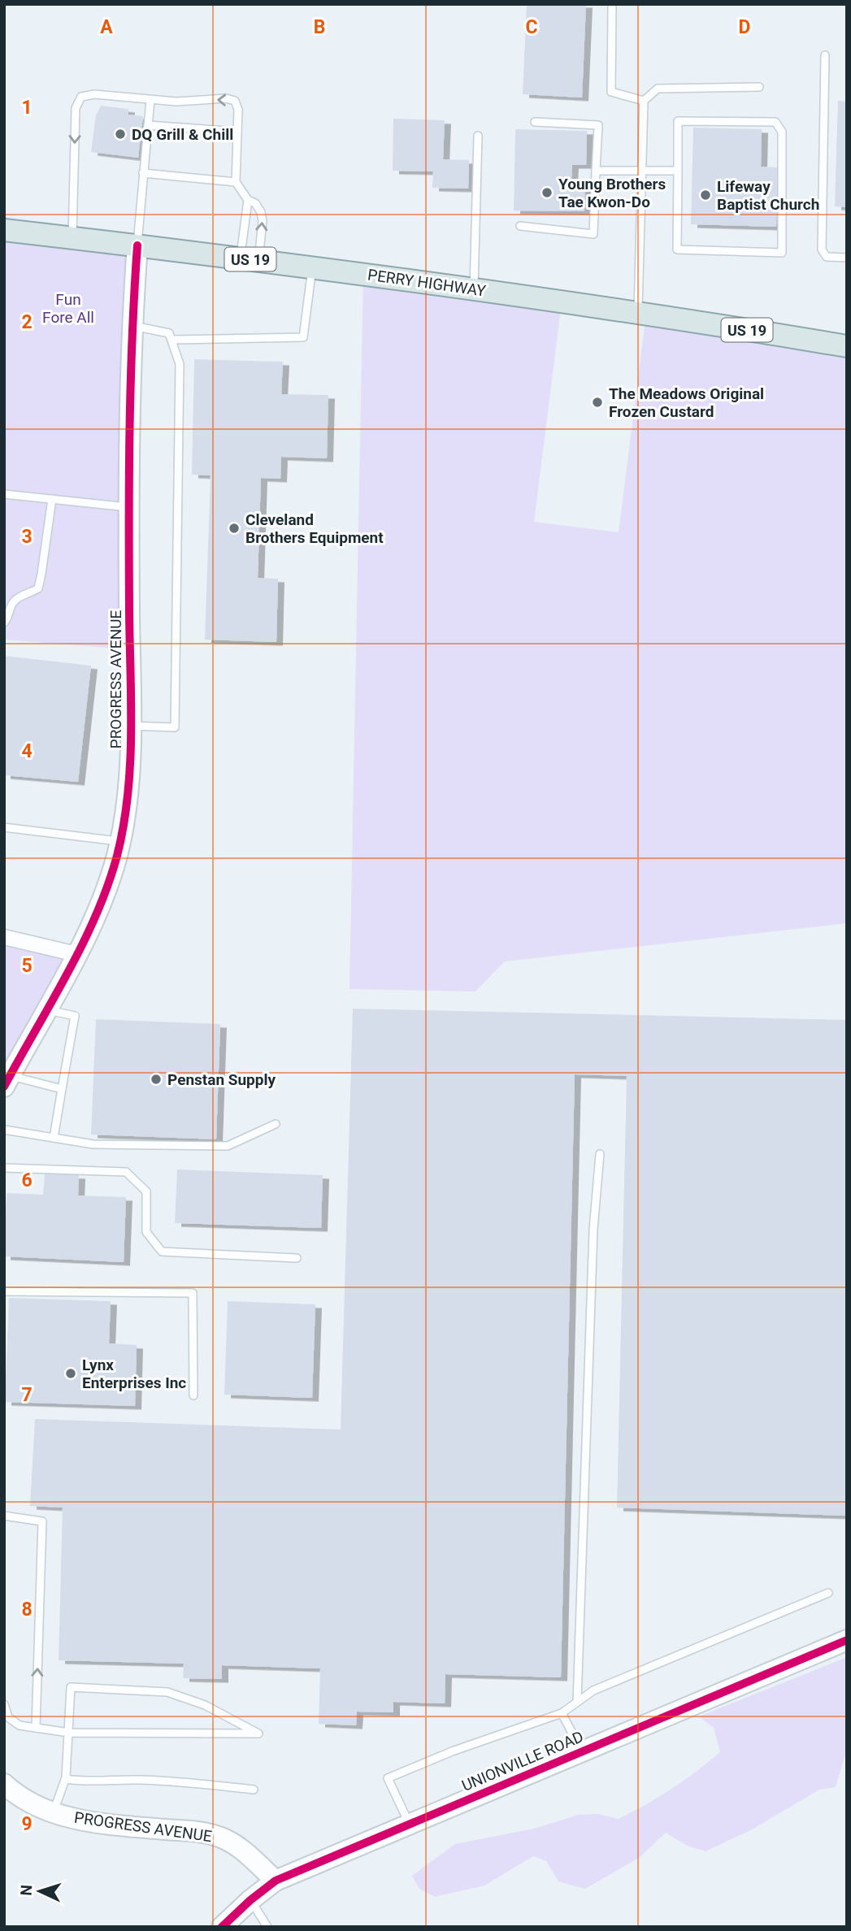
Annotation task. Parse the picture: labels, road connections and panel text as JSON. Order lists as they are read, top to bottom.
{
  "streets": {
    "main road": ["US 19", "PERRY HIGHWAY"],
    "street": ["PROGRESS AVENUE", "UNIONVILLE ROAD"]
  },
  "crossings": [
    ["PERRY HIGHWAY", "PROGRESS AVENUE"],
    ["PROGRESS AVENUE", "UNIONVILLE ROAD"]
  ],
  "parks": ["Fun Fore All"],
  "places": [
    "DQ Grill & Chill",
    "Young Brothers Tae Kwon-Do",
    "Lifeway Baptist Church",
    "The Meadows Original Frozen Custard",
    "Cleveland Brothers Equipment",
    "Penstan Supply",
    "Lynx Enterprises Inc"
  ],
  "north": "left",
  "grid": {
    "columns": [
      "A",
      "B",
      "C",
      "D"
    ],
    "rows": [
      "1",
      "2",
      "3",
      "4",
      "5",
      "6",
      "7",
      "8",
      "9"
    ]
  }
}
